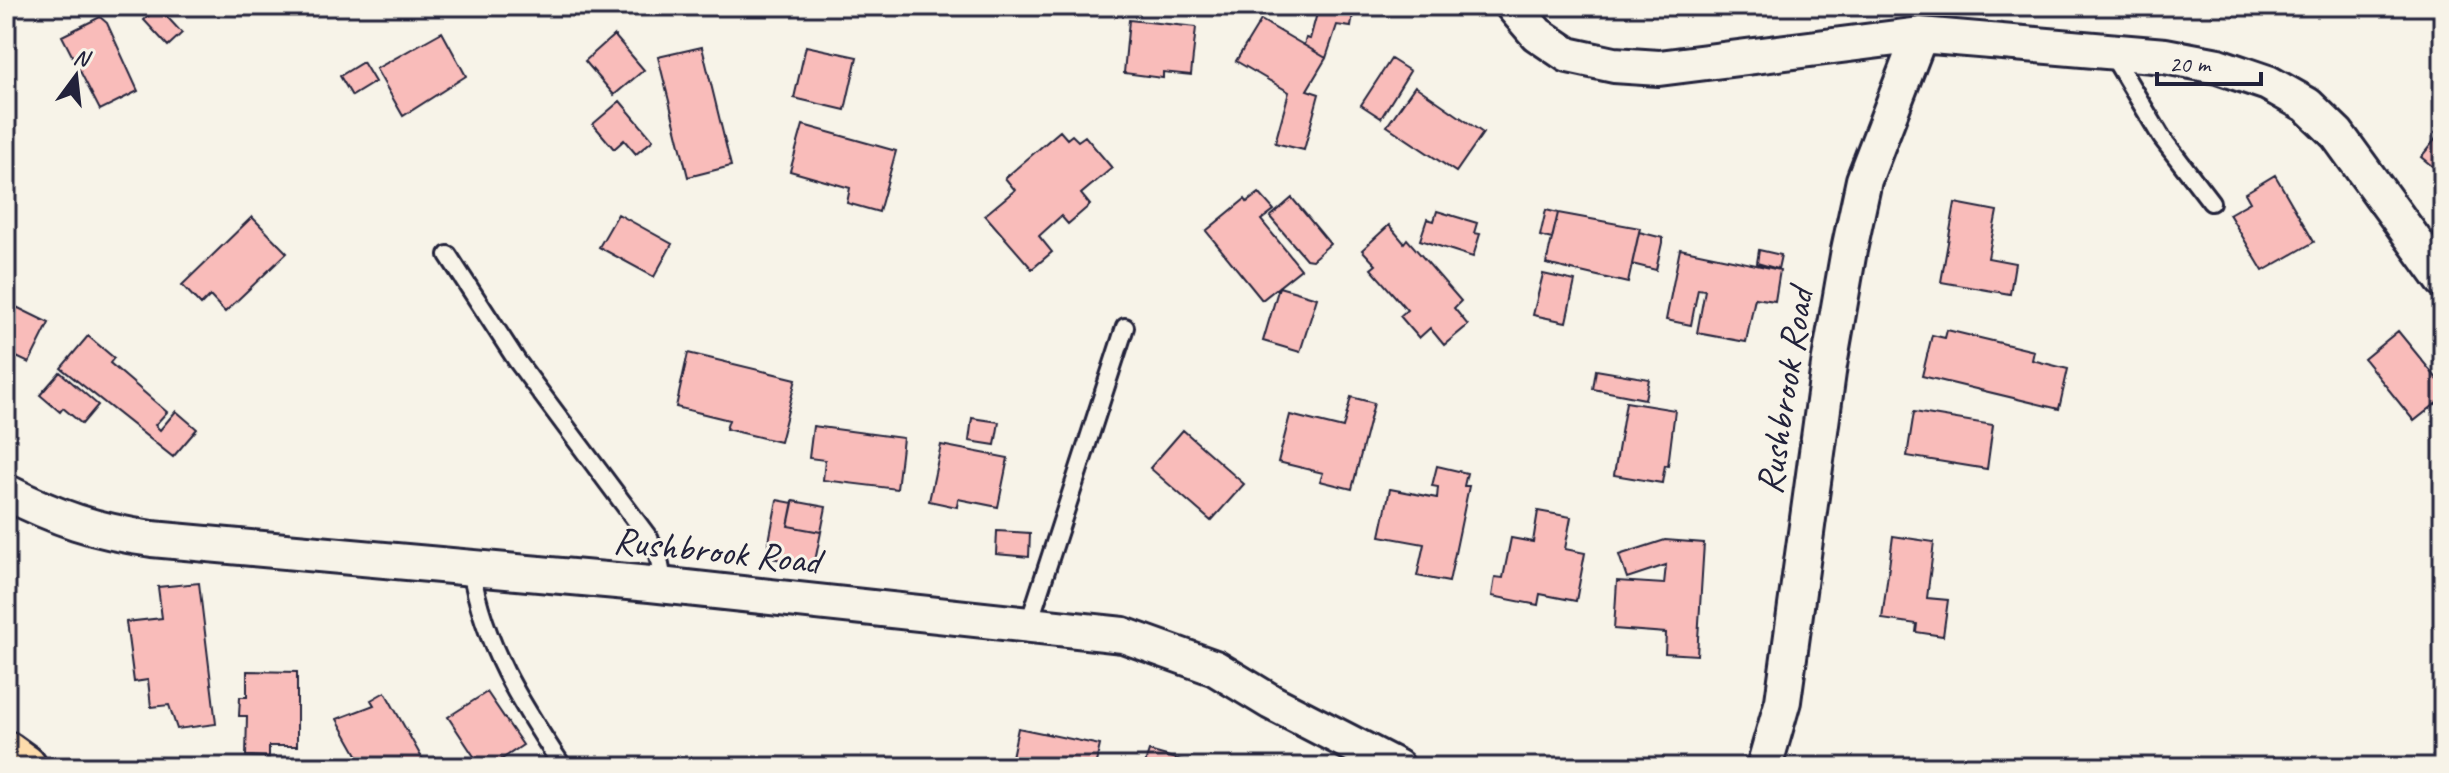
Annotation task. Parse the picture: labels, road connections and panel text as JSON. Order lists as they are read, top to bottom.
{
  "streets": {
    "street": ["Rushbrook Road"]
  },
  "scale_bar": "20 m",
  "north": "top"
}
